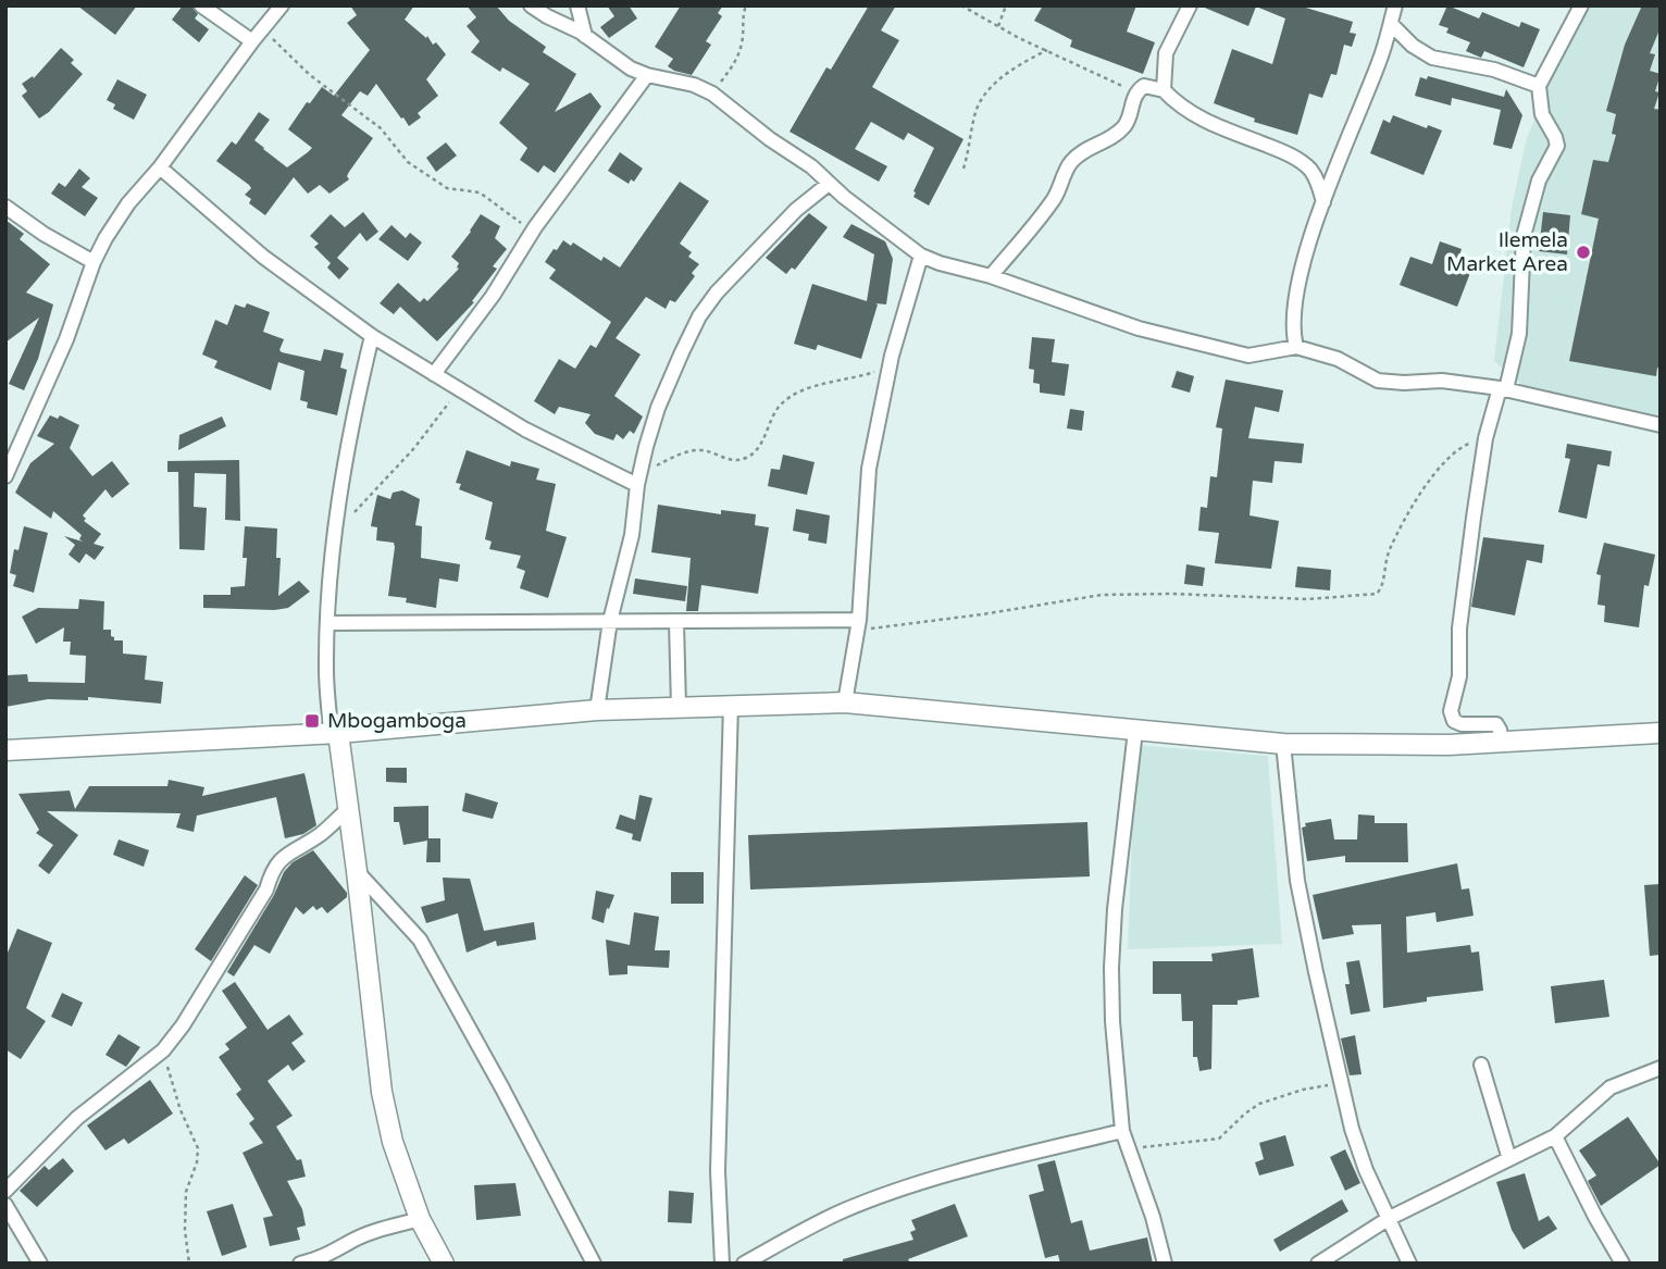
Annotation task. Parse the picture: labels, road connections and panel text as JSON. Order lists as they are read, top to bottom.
{
  "places": {
    "other": ["Ilemela Market Area"],
    "transit": ["Mbogamboga"]
  }
}
